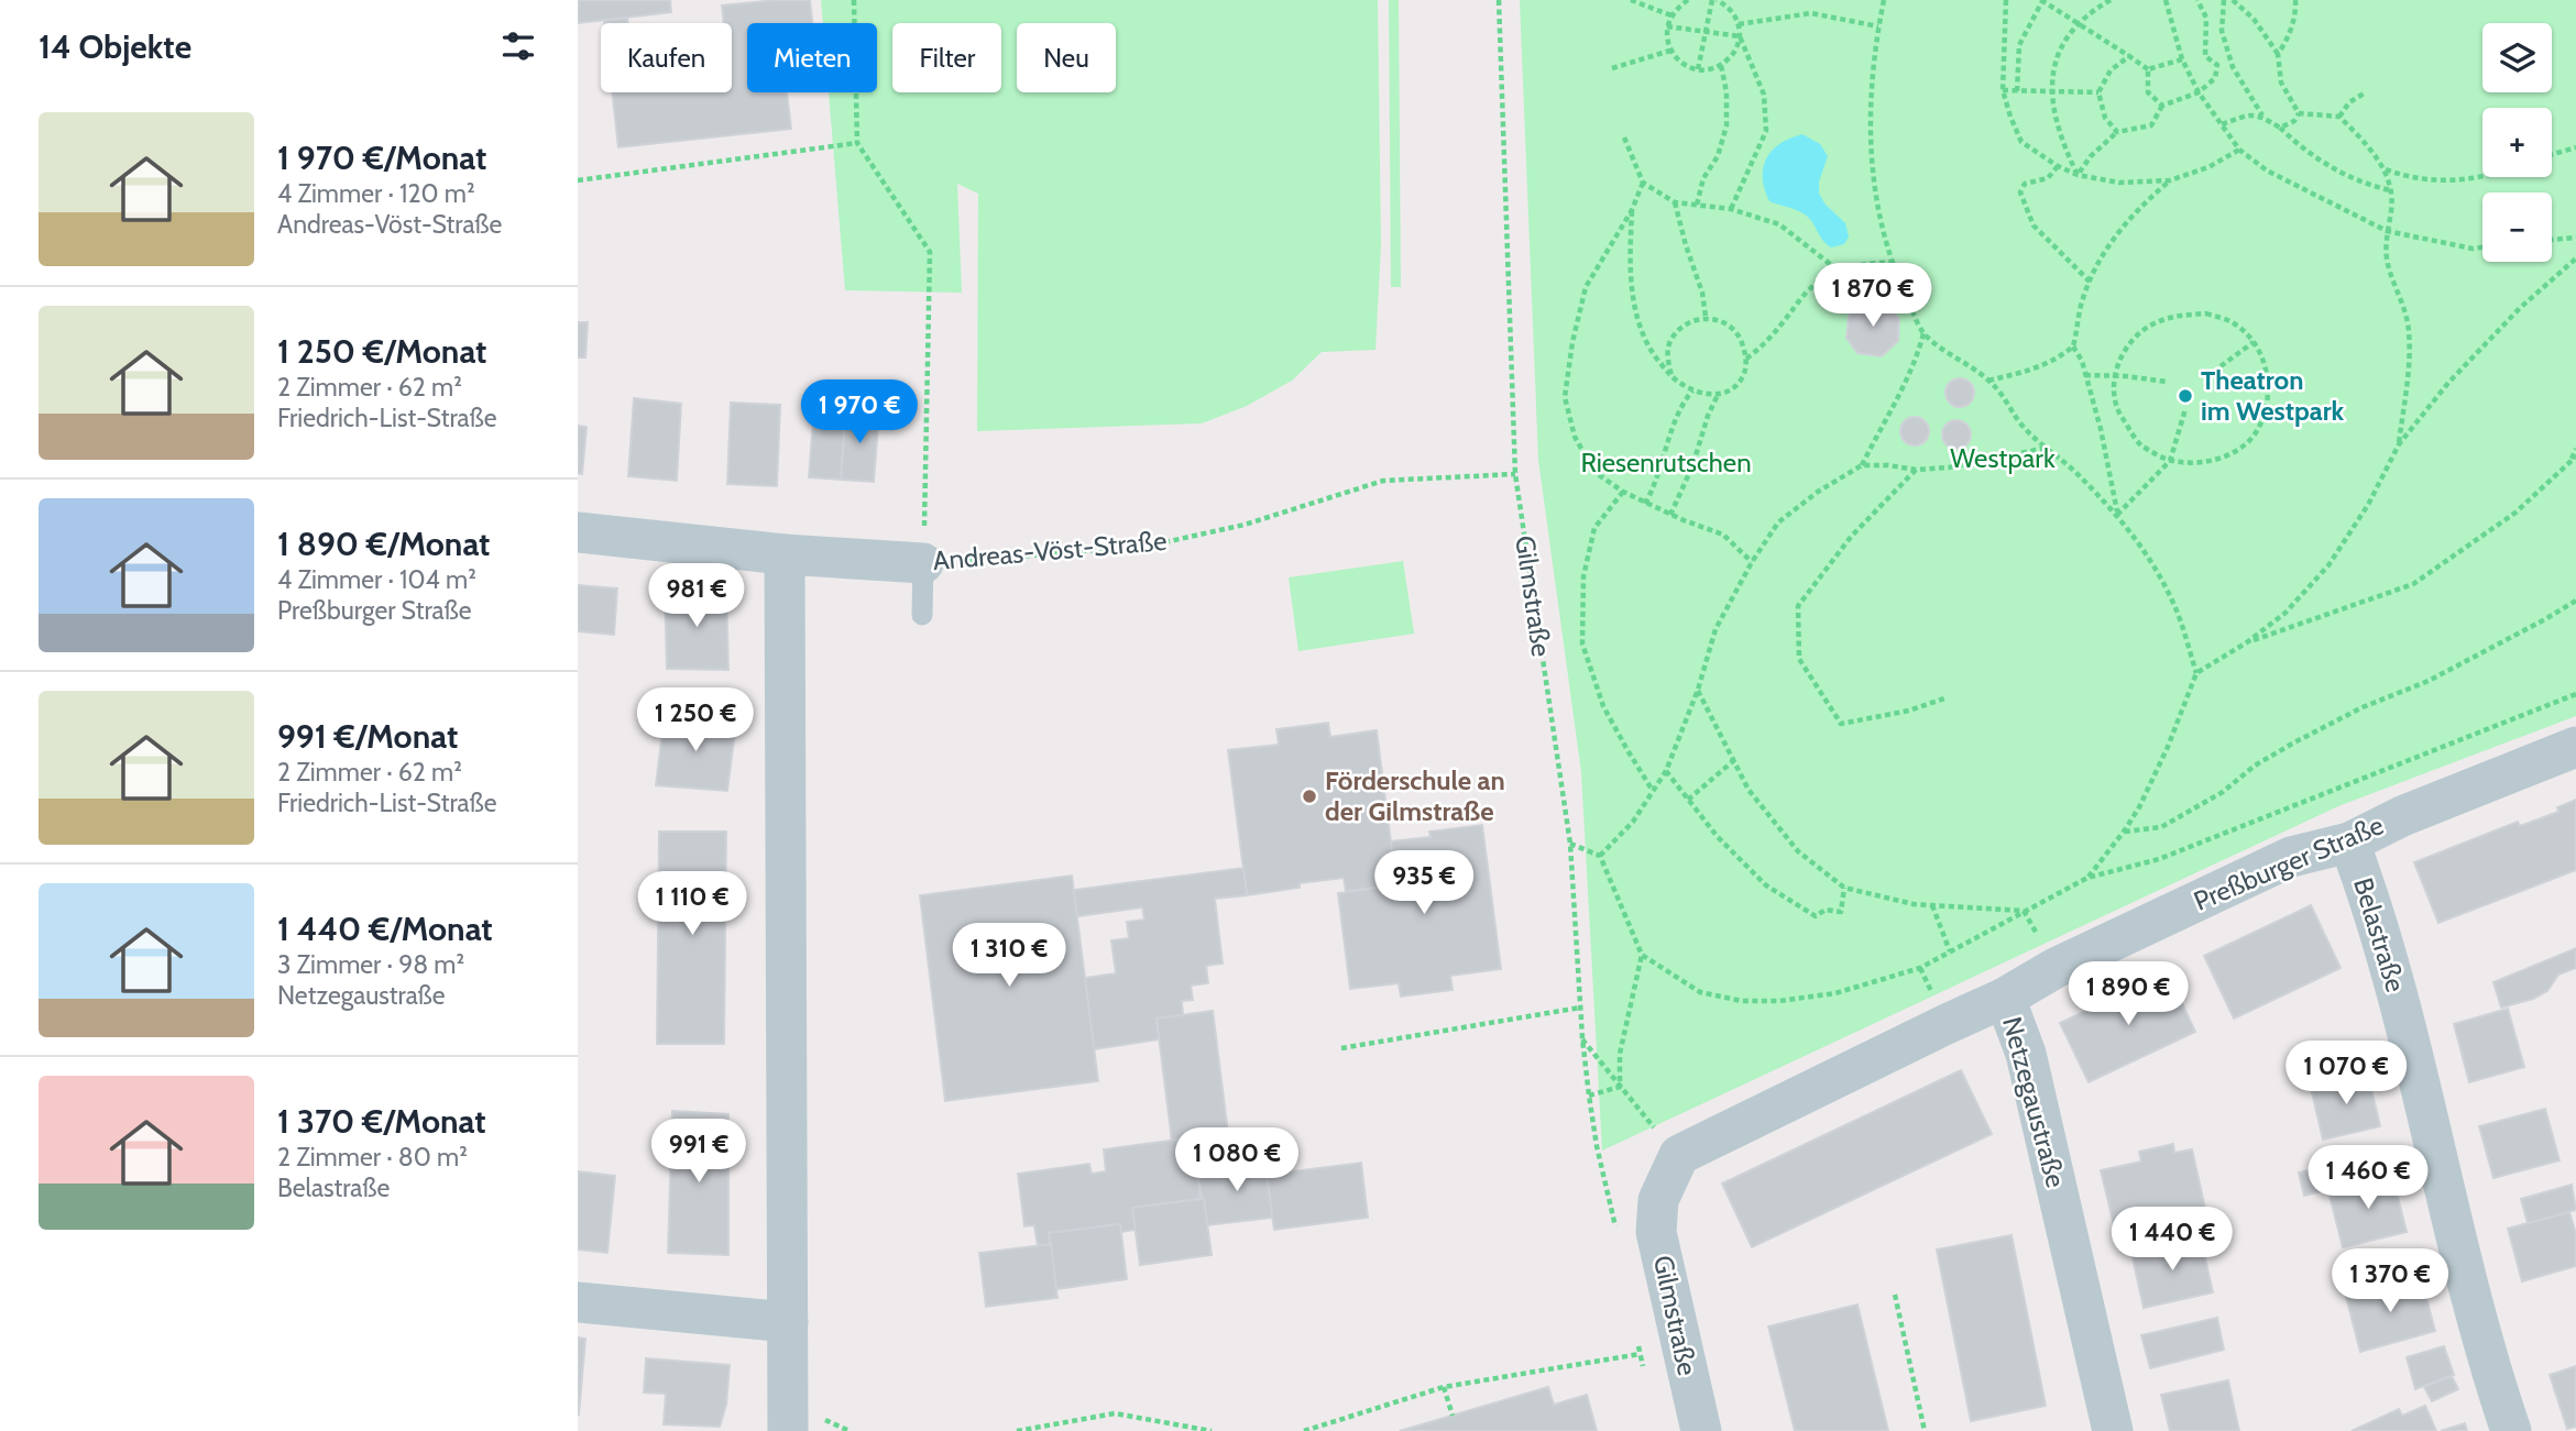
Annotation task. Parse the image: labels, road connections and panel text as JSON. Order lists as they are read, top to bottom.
{
  "streets": {
    "street": [
      "Andreas-Vöst-Straße",
      "Gilmstraße",
      "Preßburger Straße",
      "Belastraße",
      "Netzegaustraße"
    ]
  },
  "crossings": [
    ["Andreas-Vöst-Straße", "Gilmstraße"],
    ["Gilmstraße", "Preßburger Straße"],
    ["Preßburger Straße", "Belastraße"],
    ["Preßburger Straße", "Netzegaustraße"]
  ],
  "parks": ["Westpark", "Riesenrutschen"],
  "places": ["Theatron im Westpark", "Förderschule an der Gilmstraße"],
  "page": {
    "heading": "14 Objekte",
    "map_buttons": ["+", "−"],
    "chip": [
      "Kaufen",
      "Mieten",
      "Filter",
      "Neu"
    ],
    "list": [
      {
        "name": "1 970 €/Monat",
        "note": "4 Zimmer · 120 m² · Andreas-Vöst-Straße"
      },
      {
        "name": "1 250 €/Monat",
        "note": "2 Zimmer · 62 m² · Friedrich-List-Straße"
      },
      {
        "name": "1 890 €/Monat",
        "note": "4 Zimmer · 104 m² · Preßburger Straße"
      },
      {
        "name": "991 €/Monat",
        "note": "2 Zimmer · 62 m² · Friedrich-List-Straße"
      },
      {
        "name": "1 440 €/Monat",
        "note": "3 Zimmer · 98 m² · Netzegaustraße"
      },
      {
        "name": "1 370 €/Monat",
        "note": "2 Zimmer · 80 m² · Belastraße"
      }
    ],
    "price": [
      "1 870 €",
      "1 970 €",
      "981 €",
      "1 250 €",
      "935 €",
      "1 110 €",
      "1 310 €",
      "1 890 €",
      "1 070 €",
      "991 €",
      "1 080 €",
      "1 460 €",
      "1 440 €",
      "1 370 €"
    ]
  }
}
